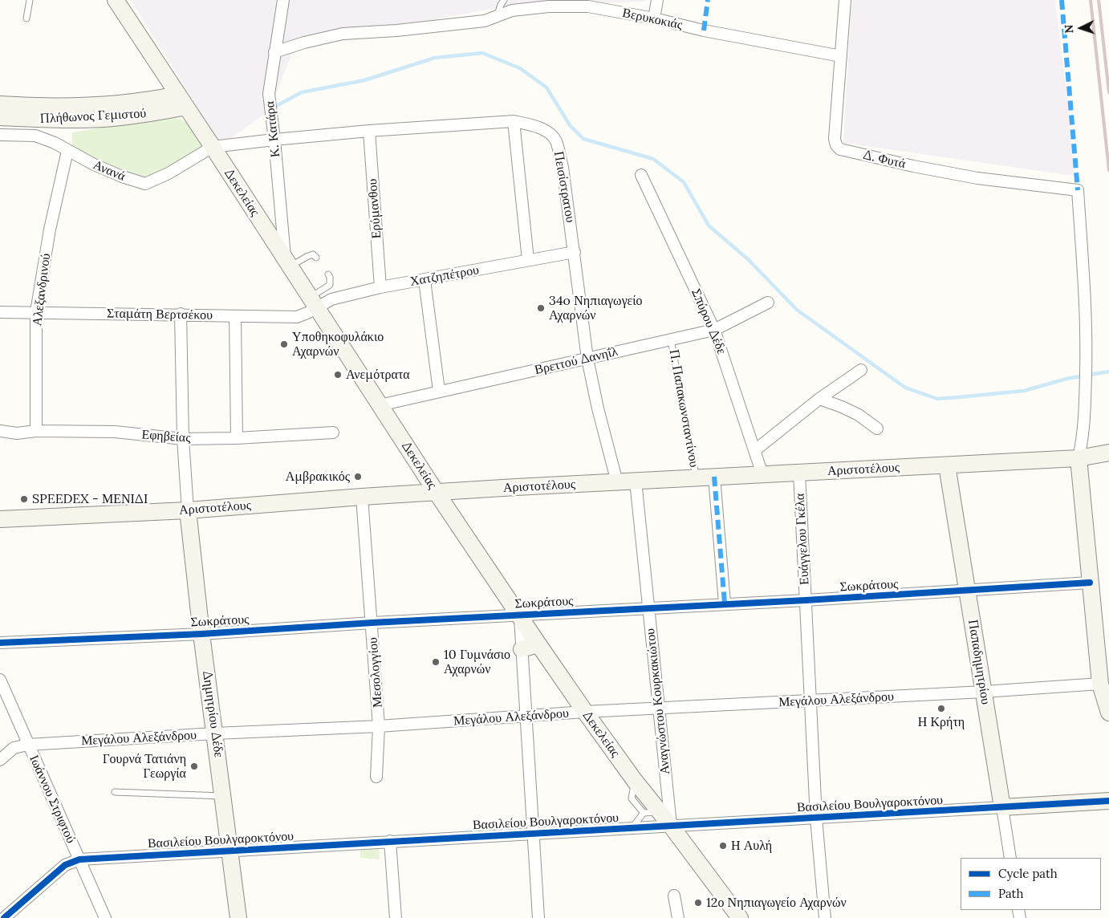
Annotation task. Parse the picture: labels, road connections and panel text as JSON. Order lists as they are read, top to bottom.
{
  "streets": {
    "main road": [
      "Πλήθωνος Γεμιστού",
      "Δεκελείας",
      "Αριστοτέλους",
      "Παπαδημητρίου",
      "Δημητρίου Δέδε",
      "Βασιλείου Βουλγαροκτόνου"
    ],
    "street": [
      "Βερυκοκιάς",
      "Κ. Κατάρα",
      "Δ. Φυτά",
      "Ανανά",
      "Πεισίστρατου",
      "Ερύμανθου",
      "Χατζηπέτρου",
      "Αλεξανδρινού",
      "Σταμάτη Βερτσέκου",
      "Σπύρου Δέδε",
      "Βρεττού Δανηΐλ",
      "Εφηβείας",
      "Ευάγγελου Γκέλα",
      "Σωκράτους",
      "Μεσολογγίου",
      "Μεγάλου Αλεξάνδρου",
      "Αναγνώστου Κουρκακιώτου",
      "Ιωάννου Στριφτού"
    ],
    "lane": ["Π. Παπακωνσταντίνου"]
  },
  "crossings": [
    ["Βερυκοκιάς", "Κ. Κατάρα"],
    ["Βερυκοκιάς", "Δ. Φυτά"],
    ["Πλήθωνος Γεμιστού", "Δεκελείας"],
    ["Κ. Κατάρα", "Πεισίστρατου"],
    ["Κ. Κατάρα", "Δεκελείας"],
    ["Δ. Φυτά", "Αριστοτέλους"],
    ["Ανανά", "Πεισίστρατου"],
    ["Ανανά", "Δεκελείας"],
    ["Ανανά", "Αλεξανδρινού"],
    ["Πεισίστρατου", "Δεκελείας"],
    ["Πεισίστρατου", "Ερύμανθου"],
    ["Πεισίστρατου", "Χατζηπέτρου"],
    ["Πεισίστρατου", "Βρεττού Δανηΐλ"],
    ["Πεισίστρατου", "Αριστοτέλους"],
    ["Δεκελείας", "Χατζηπέτρου"],
    ["Δεκελείας", "Σταμάτη Βερτσέκου"],
    ["Δεκελείας", "Βρεττού Δανηΐλ"],
    ["Δεκελείας", "Αριστοτέλους"],
    ["Δεκελείας", "Σωκράτους"],
    ["Δεκελείας", "Μεγάλου Αλεξάνδρου"],
    ["Δεκελείας", "Αναγνώστου Κουρκακιώτου"],
    ["Δεκελείας", "Βασιλείου Βουλγαροκτόνου"],
    ["Ερύμανθου", "Χατζηπέτρου"],
    ["Χατζηπέτρου", "Σταμάτη Βερτσέκου"],
    ["Αλεξανδρινού", "Σταμάτη Βερτσέκου"],
    ["Αλεξανδρινού", "Εφηβείας"],
    ["Σπύρου Δέδε", "Βρεττού Δανηΐλ"],
    ["Σπύρου Δέδε", "Αριστοτέλους"],
    ["Βρεττού Δανηΐλ", "Π. Παπακωνσταντίνου"],
    ["Π. Παπακωνσταντίνου", "Αριστοτέλους"],
    ["Αριστοτέλους", "Ευάγγελου Γκέλα"],
    ["Αριστοτέλους", "Παπαδημητρίου"],
    ["Αριστοτέλους", "Μεσολογγίου"],
    ["Αριστοτέλους", "Αναγνώστου Κουρκακιώτου"],
    ["Αριστοτέλους", "Δημητρίου Δέδε"],
    ["Ευάγγελου Γκέλα", "Σωκράτους"],
    ["Ευάγγελου Γκέλα", "Μεγάλου Αλεξάνδρου"],
    ["Ευάγγελου Γκέλα", "Βασιλείου Βουλγαροκτόνου"],
    ["Σωκράτους", "Παπαδημητρίου"],
    ["Σωκράτους", "Μεσολογγίου"],
    ["Σωκράτους", "Αναγνώστου Κουρκακιώτου"],
    ["Σωκράτους", "Δημητρίου Δέδε"],
    ["Παπαδημητρίου", "Μεγάλου Αλεξάνδρου"],
    ["Παπαδημητρίου", "Βασιλείου Βουλγαροκτόνου"],
    ["Μεσολογγίου", "Μεγάλου Αλεξάνδρου"],
    ["Μεγάλου Αλεξάνδρου", "Αναγνώστου Κουρκακιώτου"],
    ["Μεγάλου Αλεξάνδρου", "Δημητρίου Δέδε"],
    ["Μεγάλου Αλεξάνδρου", "Ιωάννου Στριφτού"],
    ["Αναγνώστου Κουρκακιώτου", "Βασιλείου Βουλγαροκτόνου"],
    ["Δημητρίου Δέδε", "Βασιλείου Βουλγαροκτόνου"],
    ["Ιωάννου Στριφτού", "Βασιλείου Βουλγαροκτόνου"]
  ],
  "places": [
    "34o Νηπιαγωγείο Αχαρνών",
    "Υποθηκοφυλάκιο Αχαρνών",
    "Ανεμότρατα",
    "Αμβρακικός",
    "SPEEDEX - ΜΕΝΙΔΙ",
    "10 Γυμνάσιο Αχαρνών",
    "Η Κρήτη",
    "Γουρνά Τατιάνη Γεωργία",
    "Η Αυλή",
    "12ο Νηπιαγωγείο Αχαρνών"
  ],
  "legend": ["Cycle path", "Path"],
  "north": "left"
}
